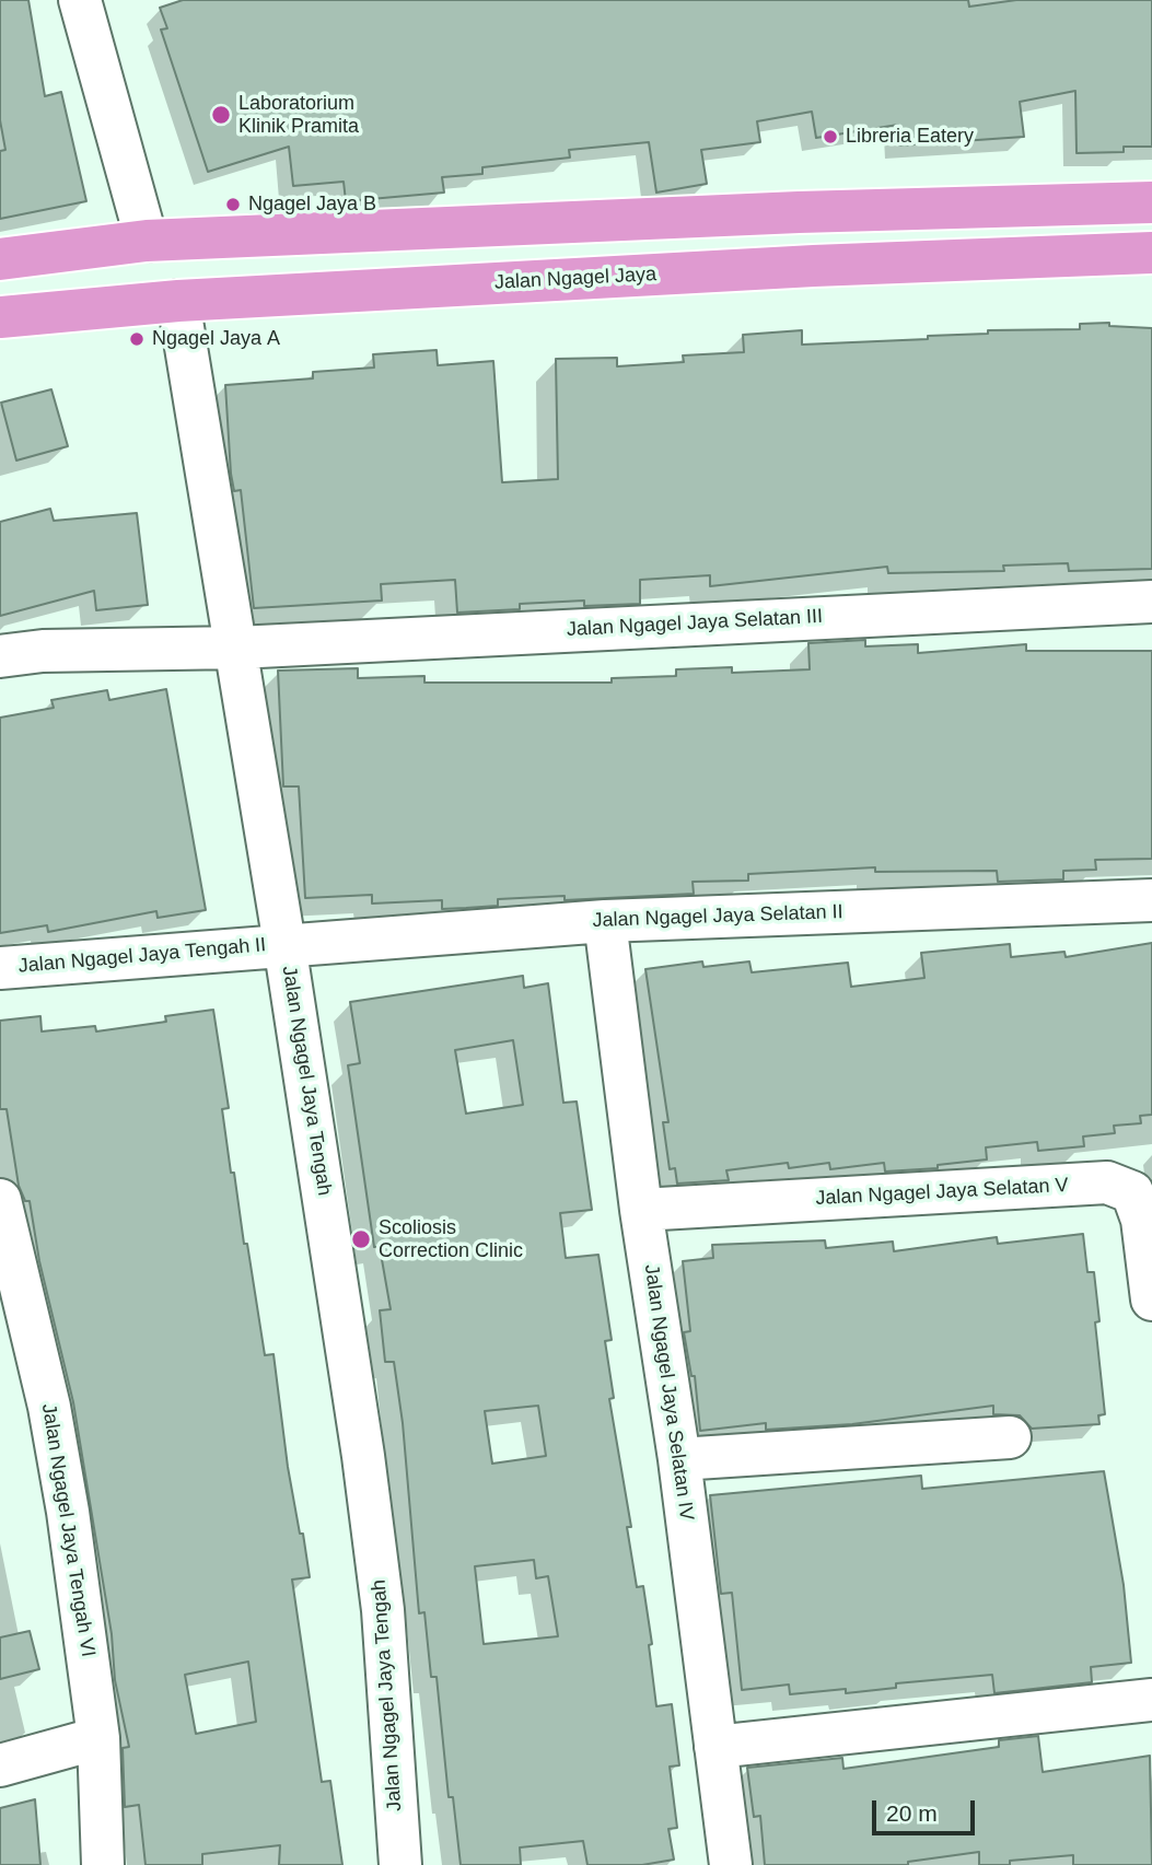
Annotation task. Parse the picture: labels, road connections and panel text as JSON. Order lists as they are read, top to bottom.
{
  "streets": {
    "main road": ["Jalan Ngagel Jaya"],
    "street": [
      "Jalan Ngagel Jaya Selatan III",
      "Jalan Ngagel Jaya Selatan II",
      "Jalan Ngagel Jaya Tengah II",
      "Jalan Ngagel Jaya Tengah",
      "Jalan Ngagel Jaya Selatan V",
      "Jalan Ngagel Jaya Selatan IV",
      "Jalan Ngagel Jaya Tengah VI"
    ]
  },
  "crossings": [
    ["Jalan Ngagel Jaya", "Jalan Ngagel Jaya Tengah"],
    ["Jalan Ngagel Jaya Selatan III", "Jalan Ngagel Jaya Tengah"],
    ["Jalan Ngagel Jaya Selatan II", "Jalan Ngagel Jaya Tengah II"],
    ["Jalan Ngagel Jaya Selatan II", "Jalan Ngagel Jaya Tengah"],
    ["Jalan Ngagel Jaya Selatan II", "Jalan Ngagel Jaya Selatan IV"],
    ["Jalan Ngagel Jaya Tengah II", "Jalan Ngagel Jaya Tengah"],
    ["Jalan Ngagel Jaya Selatan V", "Jalan Ngagel Jaya Selatan IV"]
  ],
  "places": [
    "Laboratorium Klinik Pramita",
    "Libreria Eatery",
    "Ngagel Jaya B",
    "Ngagel Jaya A",
    "Scoliosis Correction Clinic"
  ],
  "scale_bar": "20 m"
}
